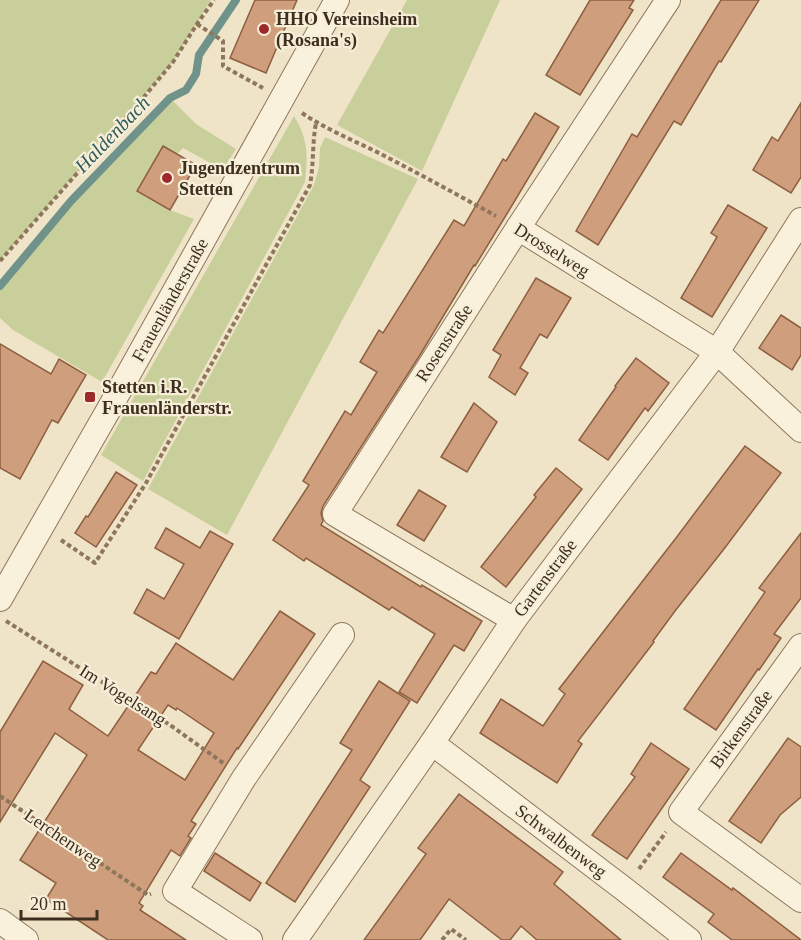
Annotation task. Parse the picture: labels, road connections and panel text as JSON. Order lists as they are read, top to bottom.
{
  "streets": {
    "street": [
      "Drosselweg",
      "Frauenländerstraße",
      "Rosenstraße",
      "Gartenstraße",
      "Birkenstraße",
      "Schwalbenweg"
    ],
    "path": ["Im Vogelsang", "Lerchenweg"]
  },
  "crossings": [
    ["Drosselweg", "Frauenländerstraße"],
    ["Drosselweg", "Rosenstraße"],
    ["Drosselweg", "Gartenstraße"],
    ["Rosenstraße", "Gartenstraße"],
    ["Gartenstraße", "Schwalbenweg"]
  ],
  "water": ["Haldenbach"],
  "places": {
    "other": ["HHO Vereinsheim (Rosana's)", "Jugendzentrum Stetten"],
    "transit": ["Stetten i.R. Frauenländerstr."]
  },
  "scale_bar": "20 m"
}
